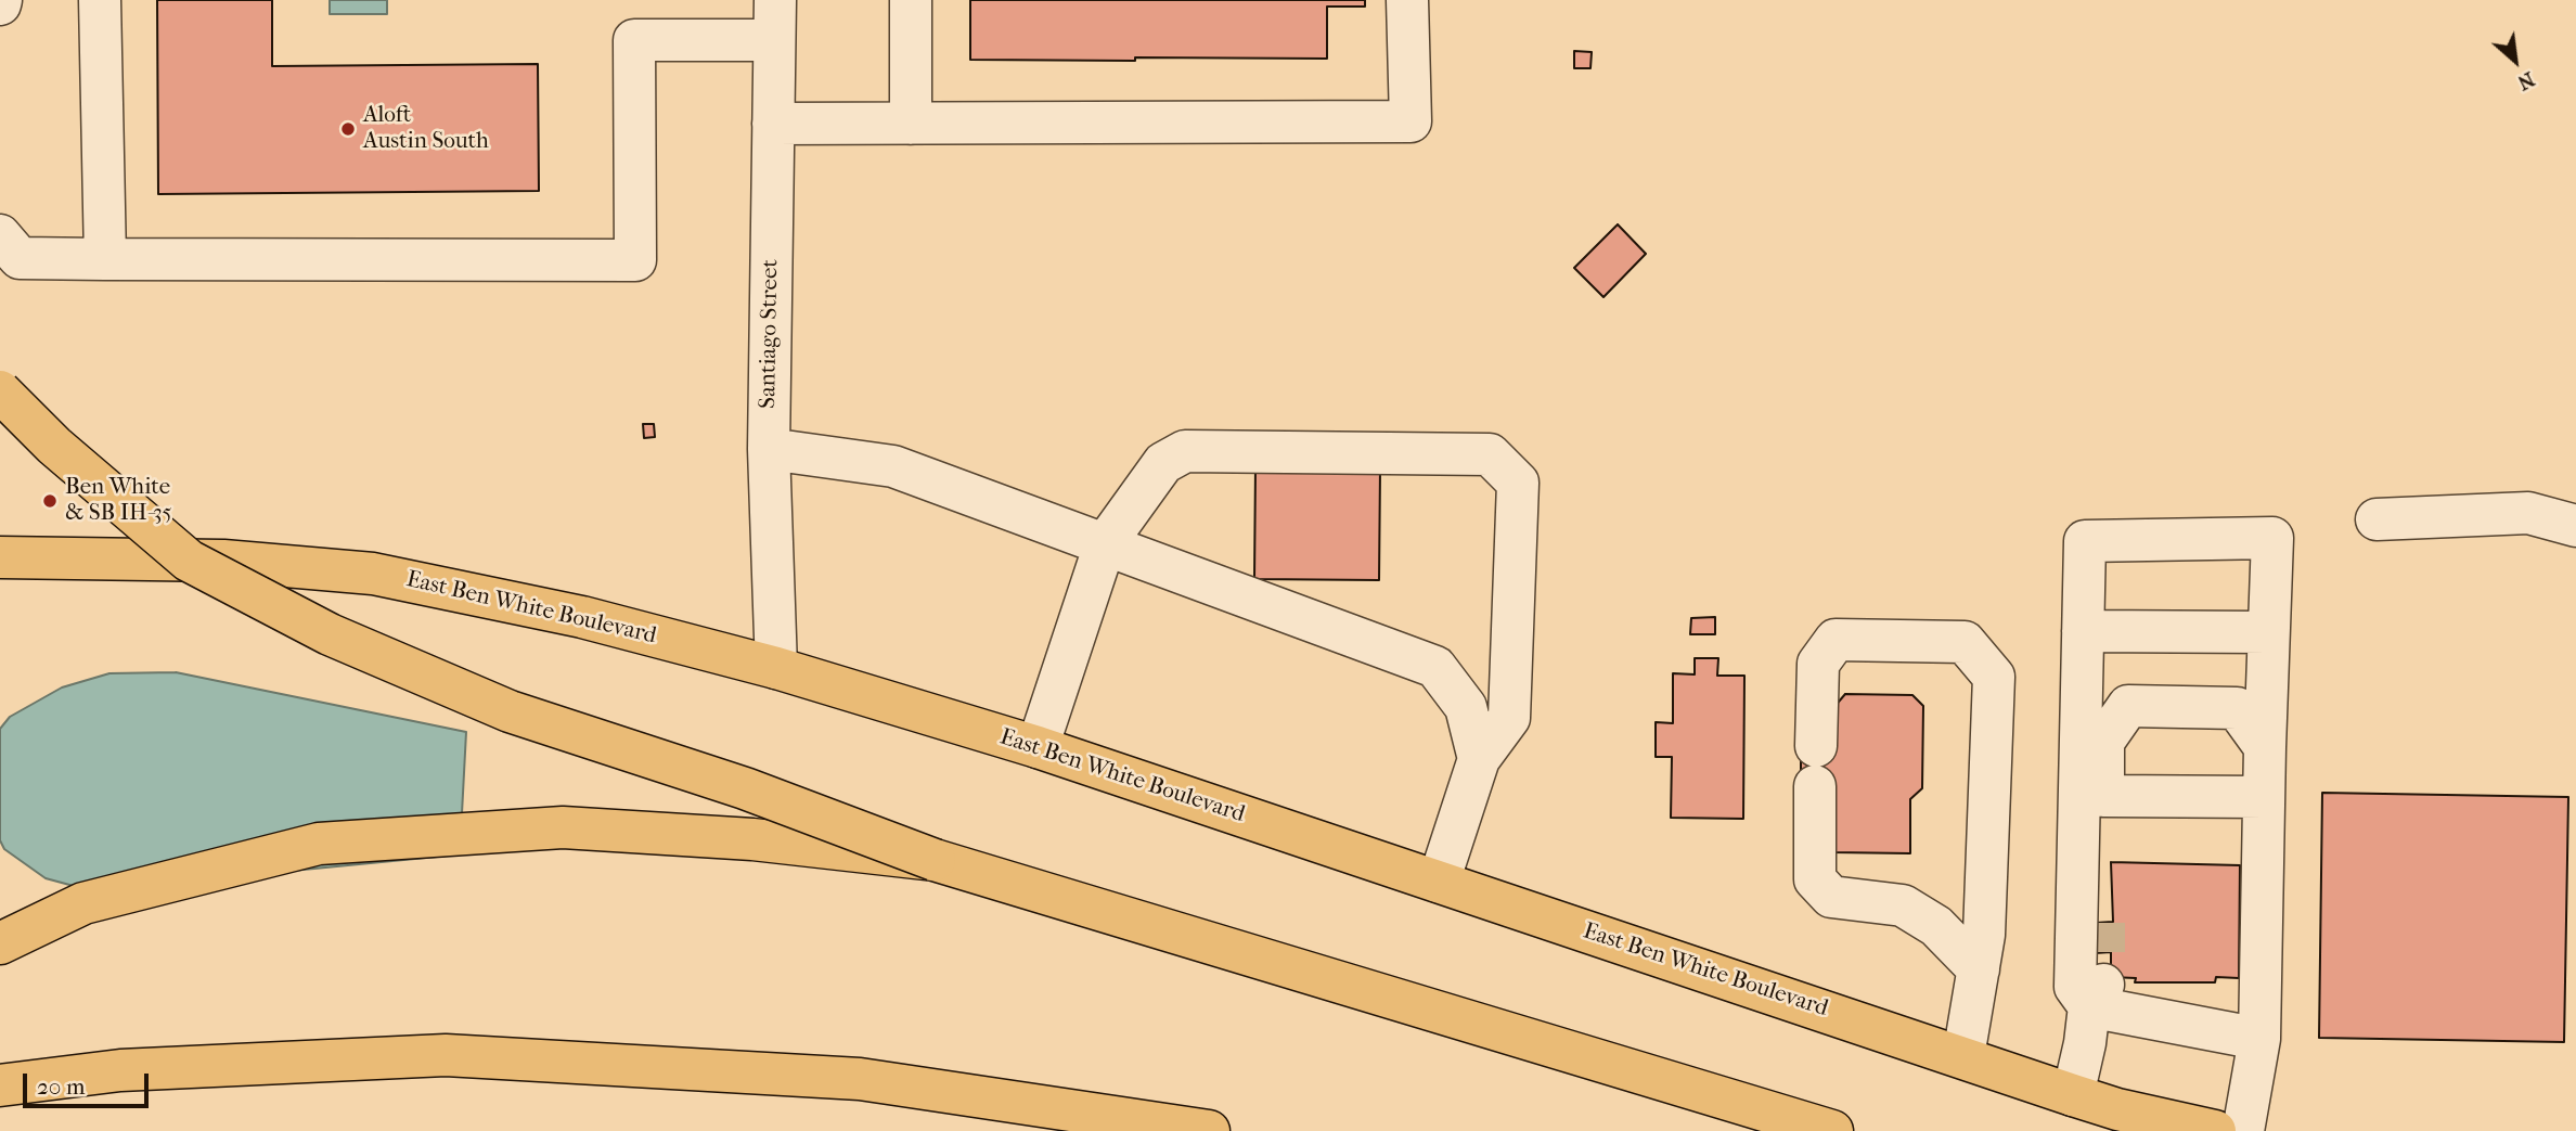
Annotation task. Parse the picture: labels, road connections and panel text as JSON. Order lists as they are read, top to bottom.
{
  "streets": {
    "main road": ["East Ben White Boulevard"],
    "street": ["Santiago Street"]
  },
  "crossings": [
    ["Santiago Street", "East Ben White Boulevard"]
  ],
  "places": ["Aloft Austin South", "Ben White & SB IH-35"],
  "scale_bar": "20 m",
  "north": "bottom right"
}
